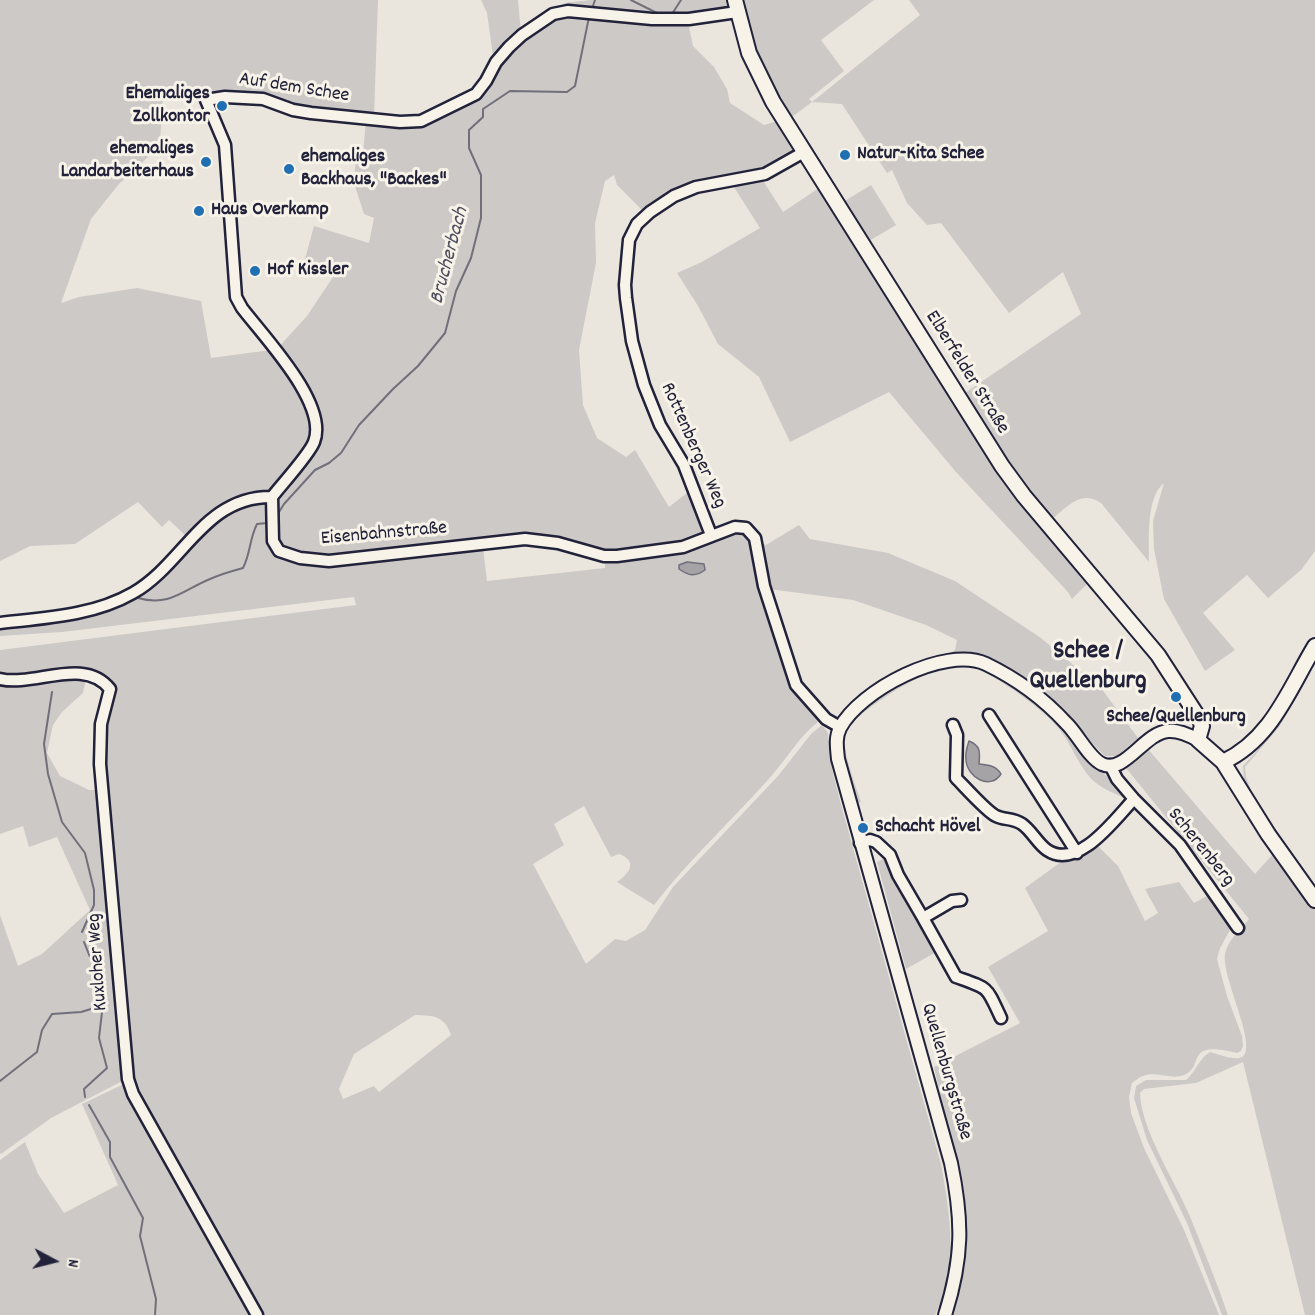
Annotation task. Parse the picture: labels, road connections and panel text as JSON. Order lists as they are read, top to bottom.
{
  "streets": {
    "main road": ["Elberfelder Straße"],
    "street": [
      "Auf dem Schee",
      "Rottenberger Weg",
      "Eisenbahnstraße",
      "Scherenberg",
      "Kuxloher Weg",
      "Quellenburgstraße"
    ]
  },
  "crossings": [
    ["Auf dem Schee", "Elberfelder Straße"],
    ["Auf dem Schee", "Eisenbahnstraße"],
    ["Elberfelder Straße", "Rottenberger Weg"],
    ["Rottenberger Weg", "Eisenbahnstraße"],
    ["Rottenberger Weg", "Quellenburgstraße"]
  ],
  "districts": ["Schee / Quellenburg"],
  "water": ["Brucherbach"],
  "places": [
    "Ehemaliges Zollkontor",
    "Natur-Kita Schee",
    "ehemaliges Landarbeiterhaus",
    "ehemaliges Backhaus, \"Backes\"",
    "Haus Overkamp",
    "Hof Kissler",
    "Schee/Quellenburg",
    "Schacht Hövel"
  ],
  "north": "right"
}
